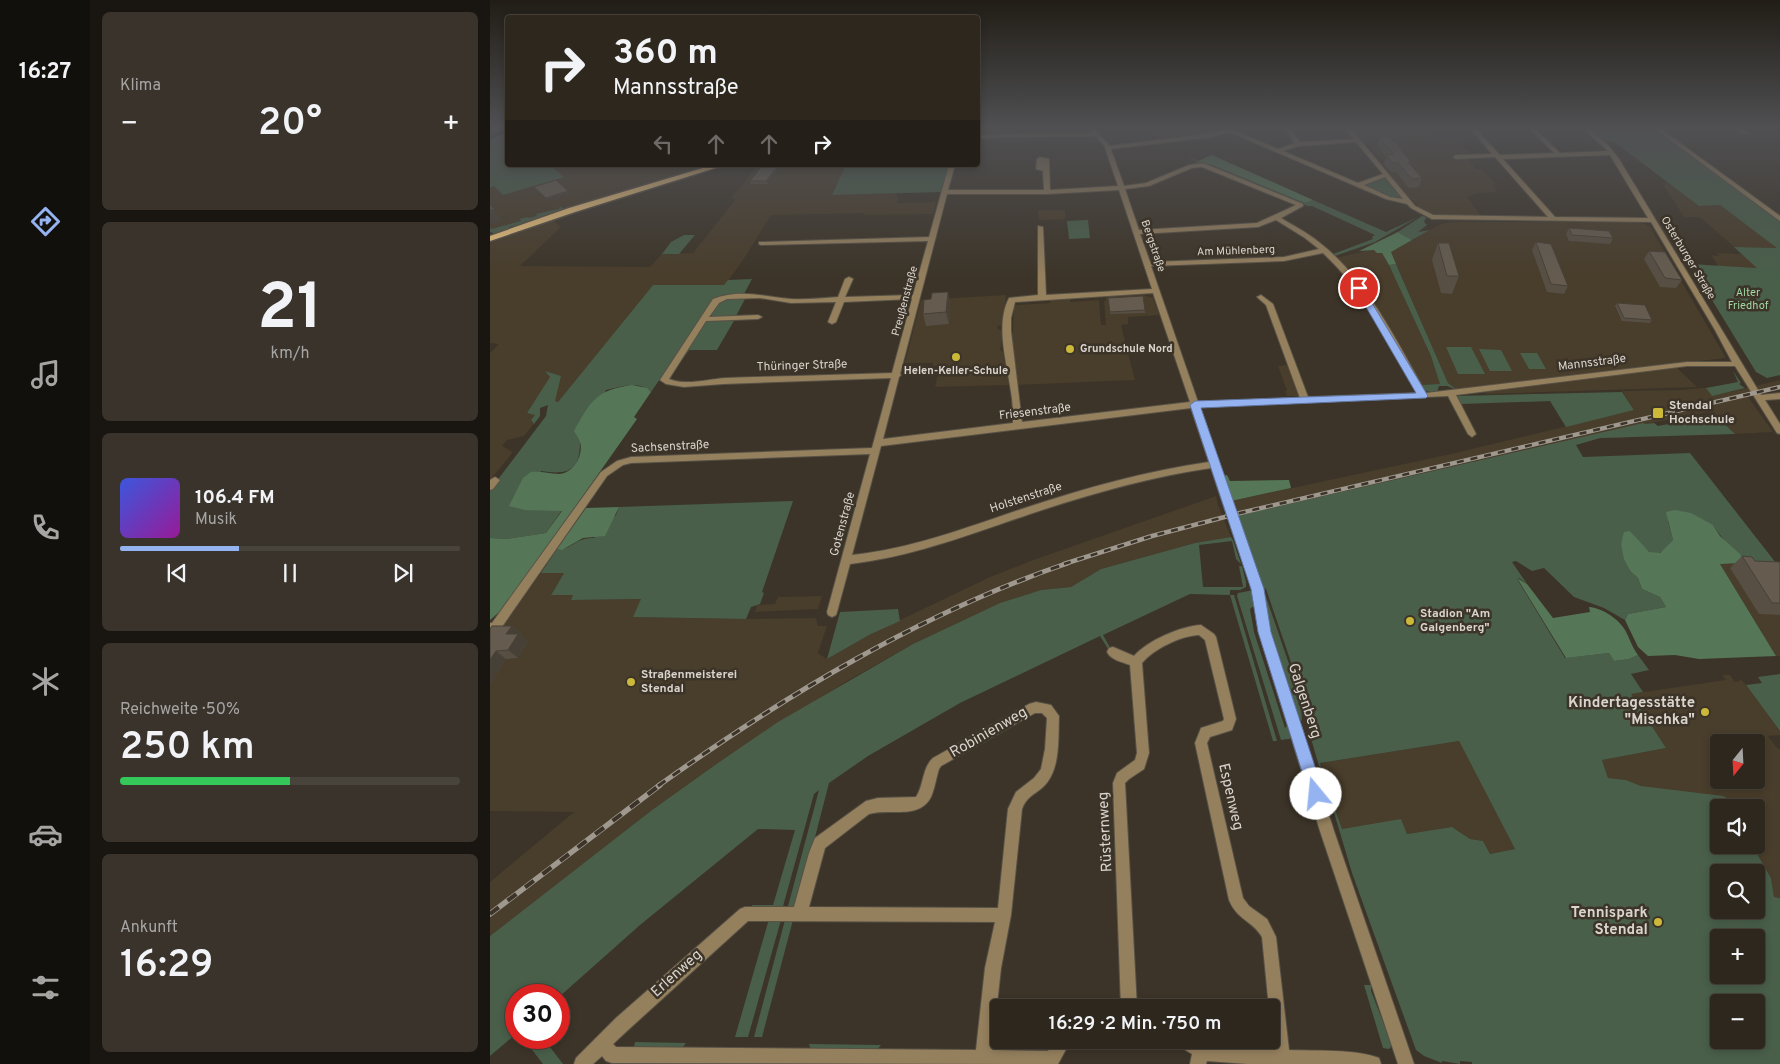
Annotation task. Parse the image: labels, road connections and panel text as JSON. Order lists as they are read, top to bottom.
{
  "streets": {
    "street": [
      "Bergstraße",
      "Am Mühlenberg",
      "Osterburger Straße",
      "Preußenstraße",
      "Mannsstraße",
      "Thüringer Straße",
      "Friesenstraße",
      "Sachsenstraße",
      "Holstenstraße",
      "Gotenstraße",
      "Galgenberg",
      "Robinienweg",
      "Espenweg",
      "Rüsternweg",
      "Erlenweg"
    ]
  },
  "crossings": [
    ["Bergstraße", "Am Mühlenberg"],
    ["Bergstraße", "Mannsstraße"],
    ["Bergstraße", "Friesenstraße"],
    ["Bergstraße", "Galgenberg"],
    ["Osterburger Straße", "Mannsstraße"],
    ["Preußenstraße", "Thüringer Straße"],
    ["Preußenstraße", "Friesenstraße"],
    ["Preußenstraße", "Sachsenstraße"],
    ["Preußenstraße", "Gotenstraße"],
    ["Mannsstraße", "Friesenstraße"],
    ["Mannsstraße", "Galgenberg"],
    ["Friesenstraße", "Sachsenstraße"],
    ["Friesenstraße", "Gotenstraße"],
    ["Friesenstraße", "Galgenberg"],
    ["Sachsenstraße", "Gotenstraße"],
    ["Holstenstraße", "Gotenstraße"],
    ["Holstenstraße", "Galgenberg"],
    ["Robinienweg", "Erlenweg"],
    ["Espenweg", "Rüsternweg"]
  ],
  "parks": ["Alter Friedhof"],
  "places": {
    "other": [
      "Grundschule Nord",
      "Helen-Keller-Schule",
      "Stadion \"Am Galgenberg\"",
      "Straßenmeisterei Stendal",
      "Kindertagesstätte \"Mischka\"",
      "Tennispark Stendal"
    ],
    "transit": ["Stendal Hochschule"]
  },
  "north": "bottom",
  "page": {
    "tabs": "16:27",
    "tile": [
      "Klima",
      ["21", "km/h"],
      ["Reichweite · 50%", "250 km"],
      ["Ankunft", "16:29"]
    ],
    "turn": ["360 m", "Mannsstraße"],
    "heat": ["−", "20°", "+"],
    "song": ["106.4 FM", "Musik"],
    "map_buttons": ["+", "−"],
    "limit": "30",
    "trip": "16:29 · 2 Min. · 750 m"
  }
}
